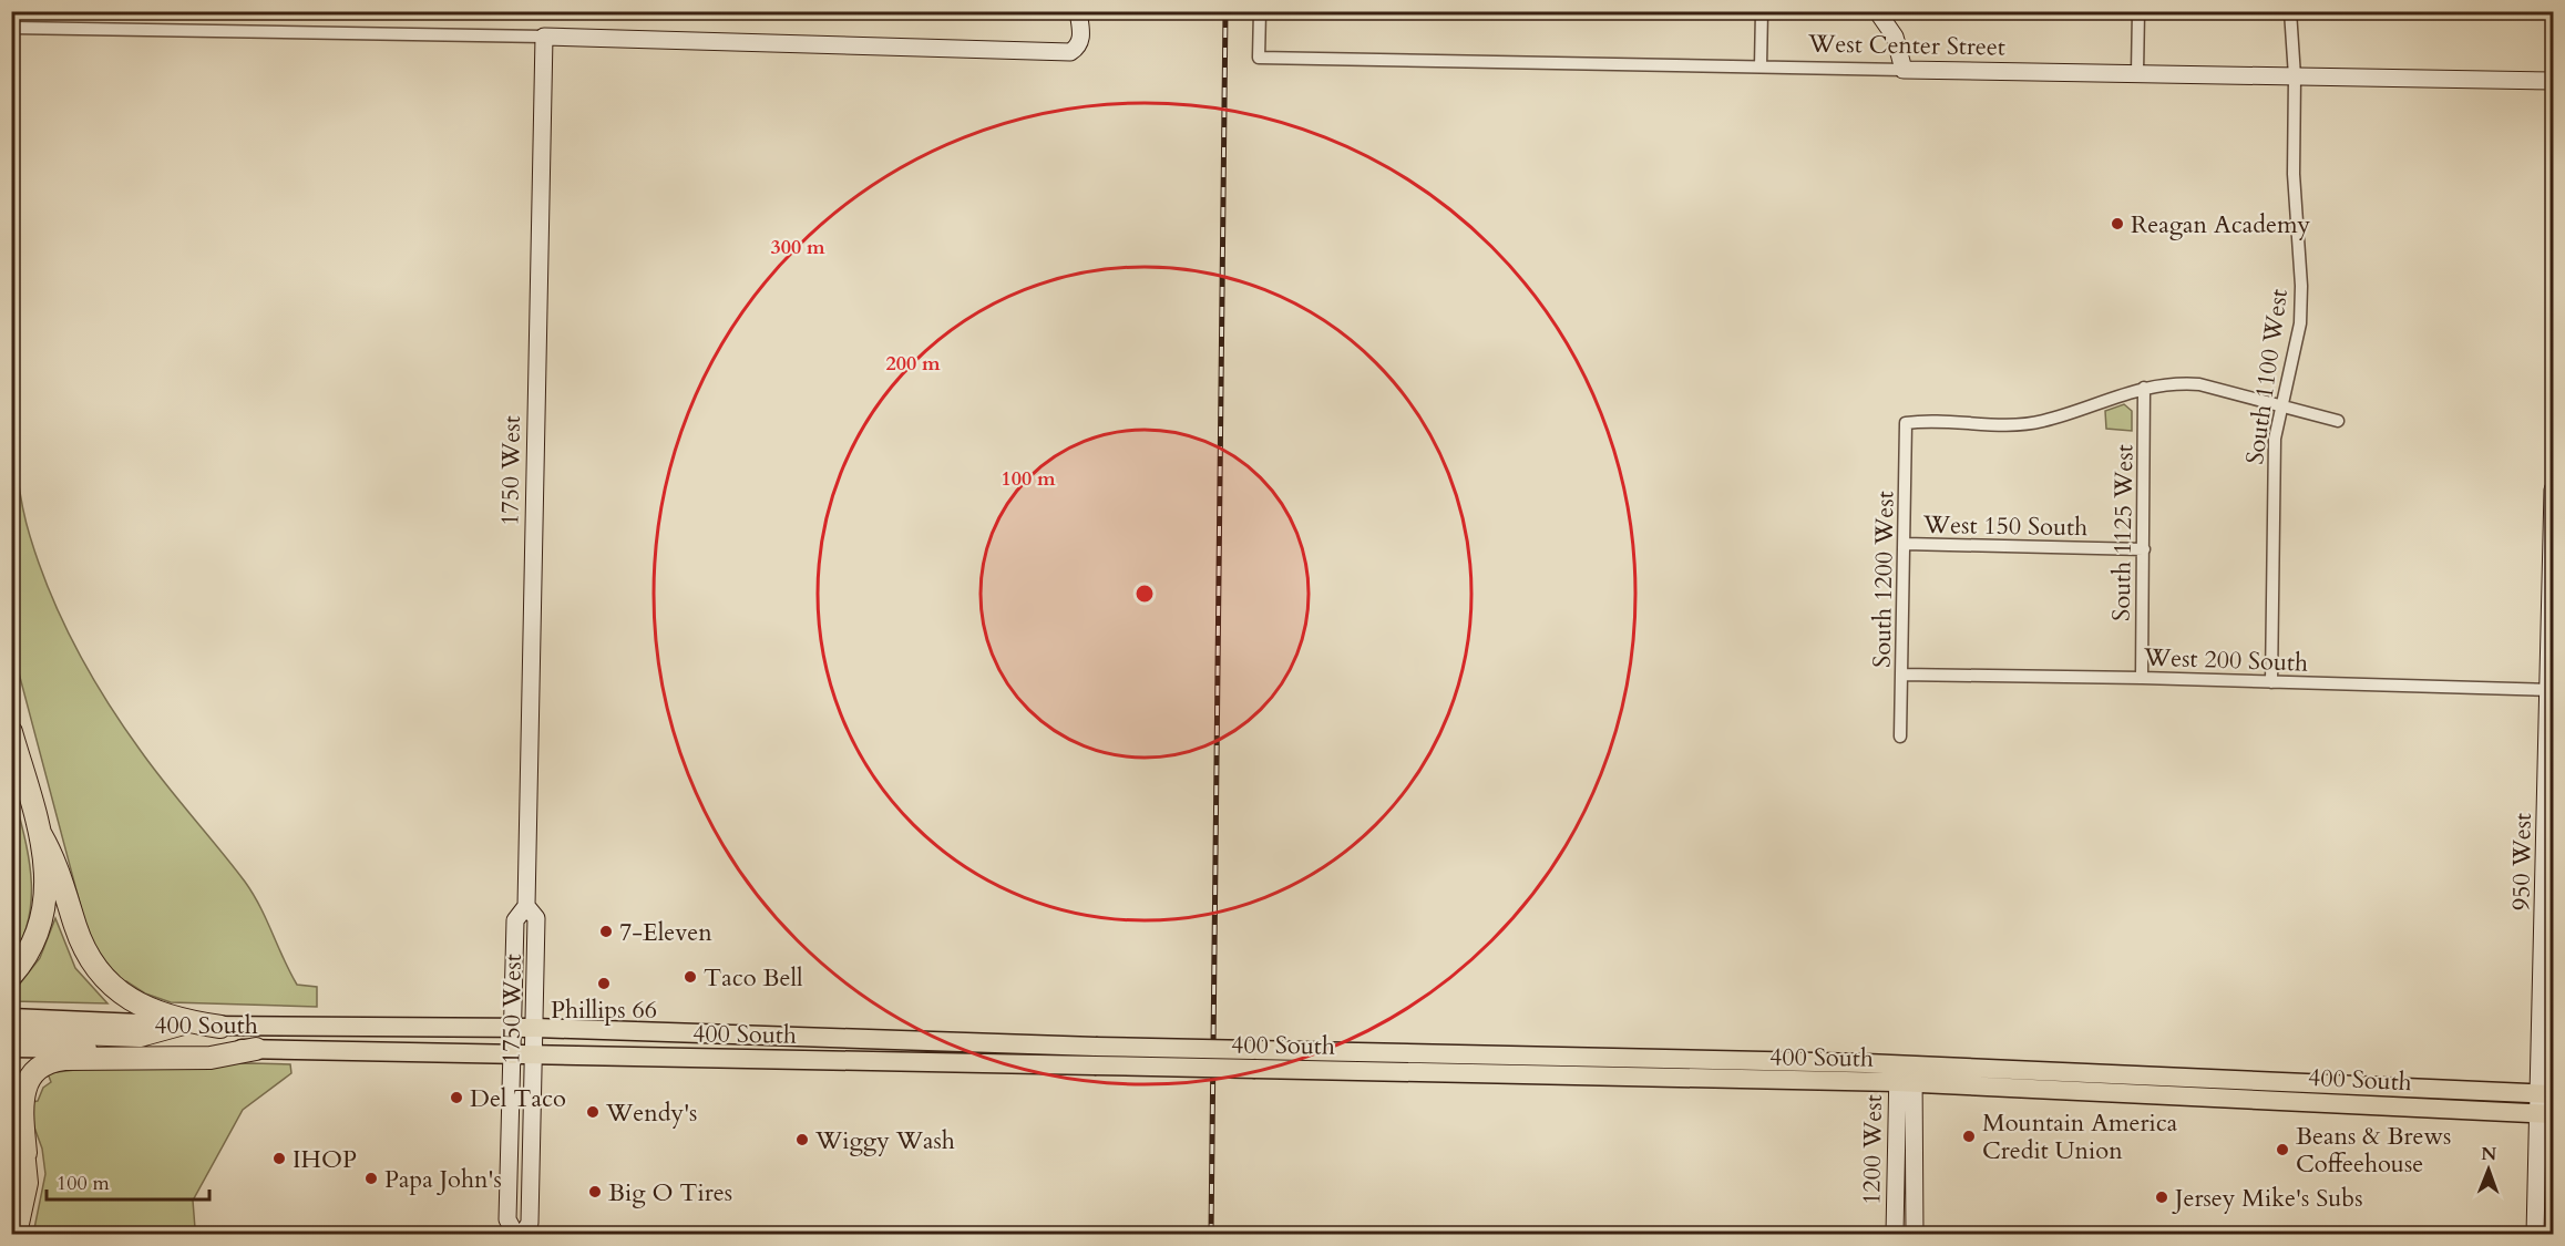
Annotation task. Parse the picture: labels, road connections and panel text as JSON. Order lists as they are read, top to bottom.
{
  "streets": {
    "main road": ["400 South"],
    "street": [
      "West Center Street",
      "South 1100 West",
      "1750 West",
      "West 150 South",
      "South 1125 West",
      "South 1200 West",
      "West 200 South",
      "950 West",
      "1200 West"
    ]
  },
  "crossings": [
    ["West Center Street", "South 1100 West"],
    ["South 1100 West", "West 200 South"],
    ["1750 West", "400 South"],
    ["West 150 South", "South 1125 West"],
    ["West 150 South", "South 1200 West"],
    ["South 1125 West", "South 1200 West"],
    ["South 1125 West", "West 200 South"],
    ["South 1200 West", "West 200 South"],
    ["West 200 South", "950 West"],
    ["950 West", "400 South"],
    ["400 South", "1200 West"]
  ],
  "places": [
    "Reagan Academy",
    "7-Eleven",
    "Taco Bell",
    "Phillips 66",
    "Del Taco",
    "Wendy's",
    "Mountain America Credit Union",
    "Wiggy Wash",
    "Beans & Brews Coffeehouse",
    "IHOP",
    "Papa John's",
    "Big O Tires",
    "Jersey Mike's Subs"
  ],
  "scale_bar": "100 m",
  "north": "top",
  "rings": ["300 m", "200 m", "100 m"]
}
